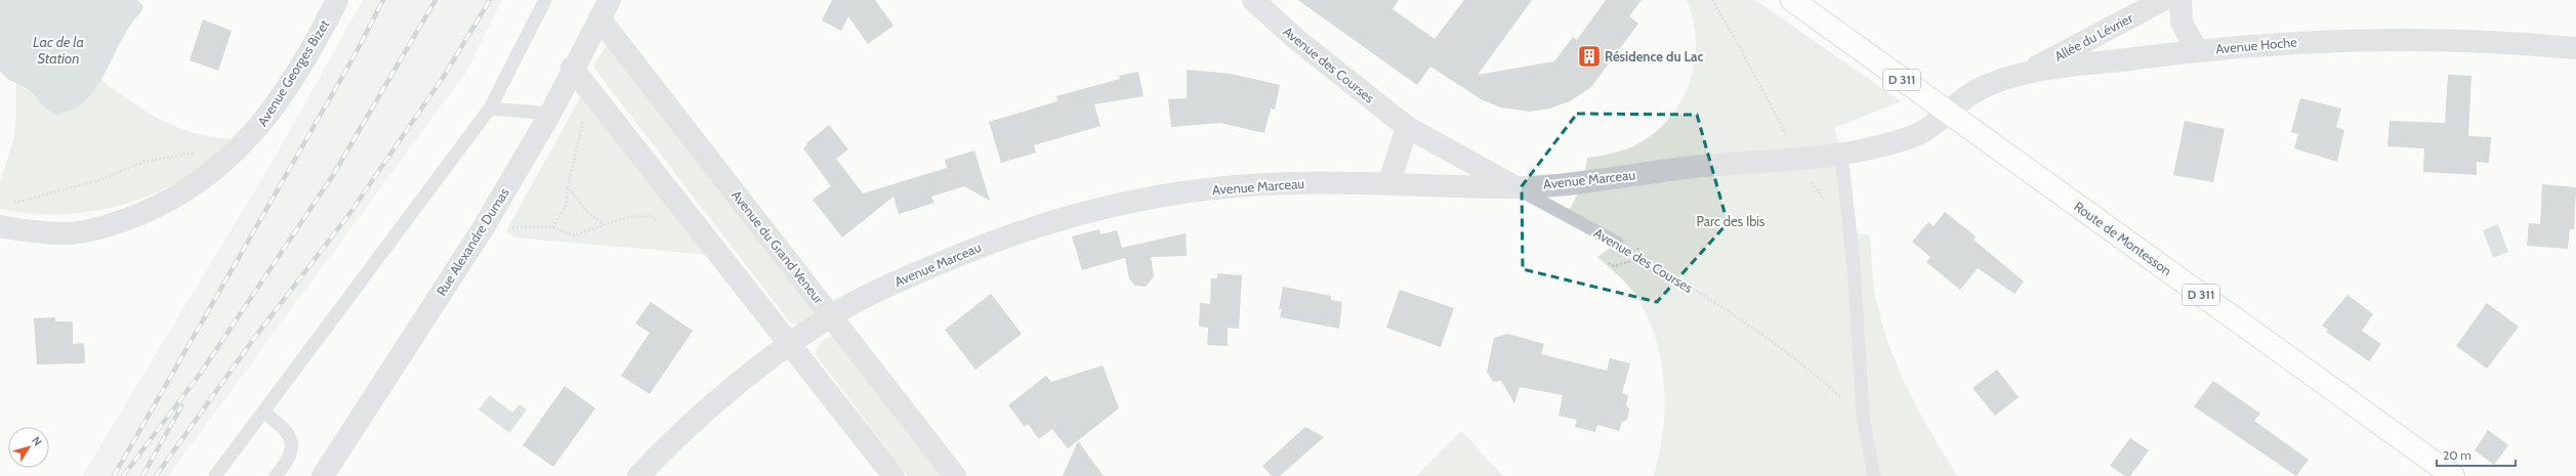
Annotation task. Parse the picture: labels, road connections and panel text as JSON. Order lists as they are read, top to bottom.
{
  "streets": {
    "main road": ["D 311", "Route de Montesson"],
    "street": [
      "Allée du Lévrier",
      "Avenue Hoche",
      "Avenue des Courses",
      "Avenue Georges Bizet",
      "Avenue Marceau",
      "Rue Alexandre Dumas",
      "Avenue du Grand Veneur"
    ]
  },
  "crossings": [
    ["Allée du Lévrier", "Avenue Hoche"],
    ["Avenue Hoche", "Avenue Marceau"],
    ["Avenue Hoche", "Route de Montesson"],
    ["Avenue des Courses", "Avenue Marceau"],
    ["Avenue Marceau", "Route de Montesson"],
    ["Avenue Marceau", "Avenue du Grand Veneur"],
    ["Rue Alexandre Dumas", "Avenue du Grand Veneur"]
  ],
  "water": ["Lac de la Station"],
  "parks": ["Parc des Ibis"],
  "places": {
    "building": ["Résidence du Lac"]
  },
  "scale_bar": "20 m",
  "north": "top right"
}
